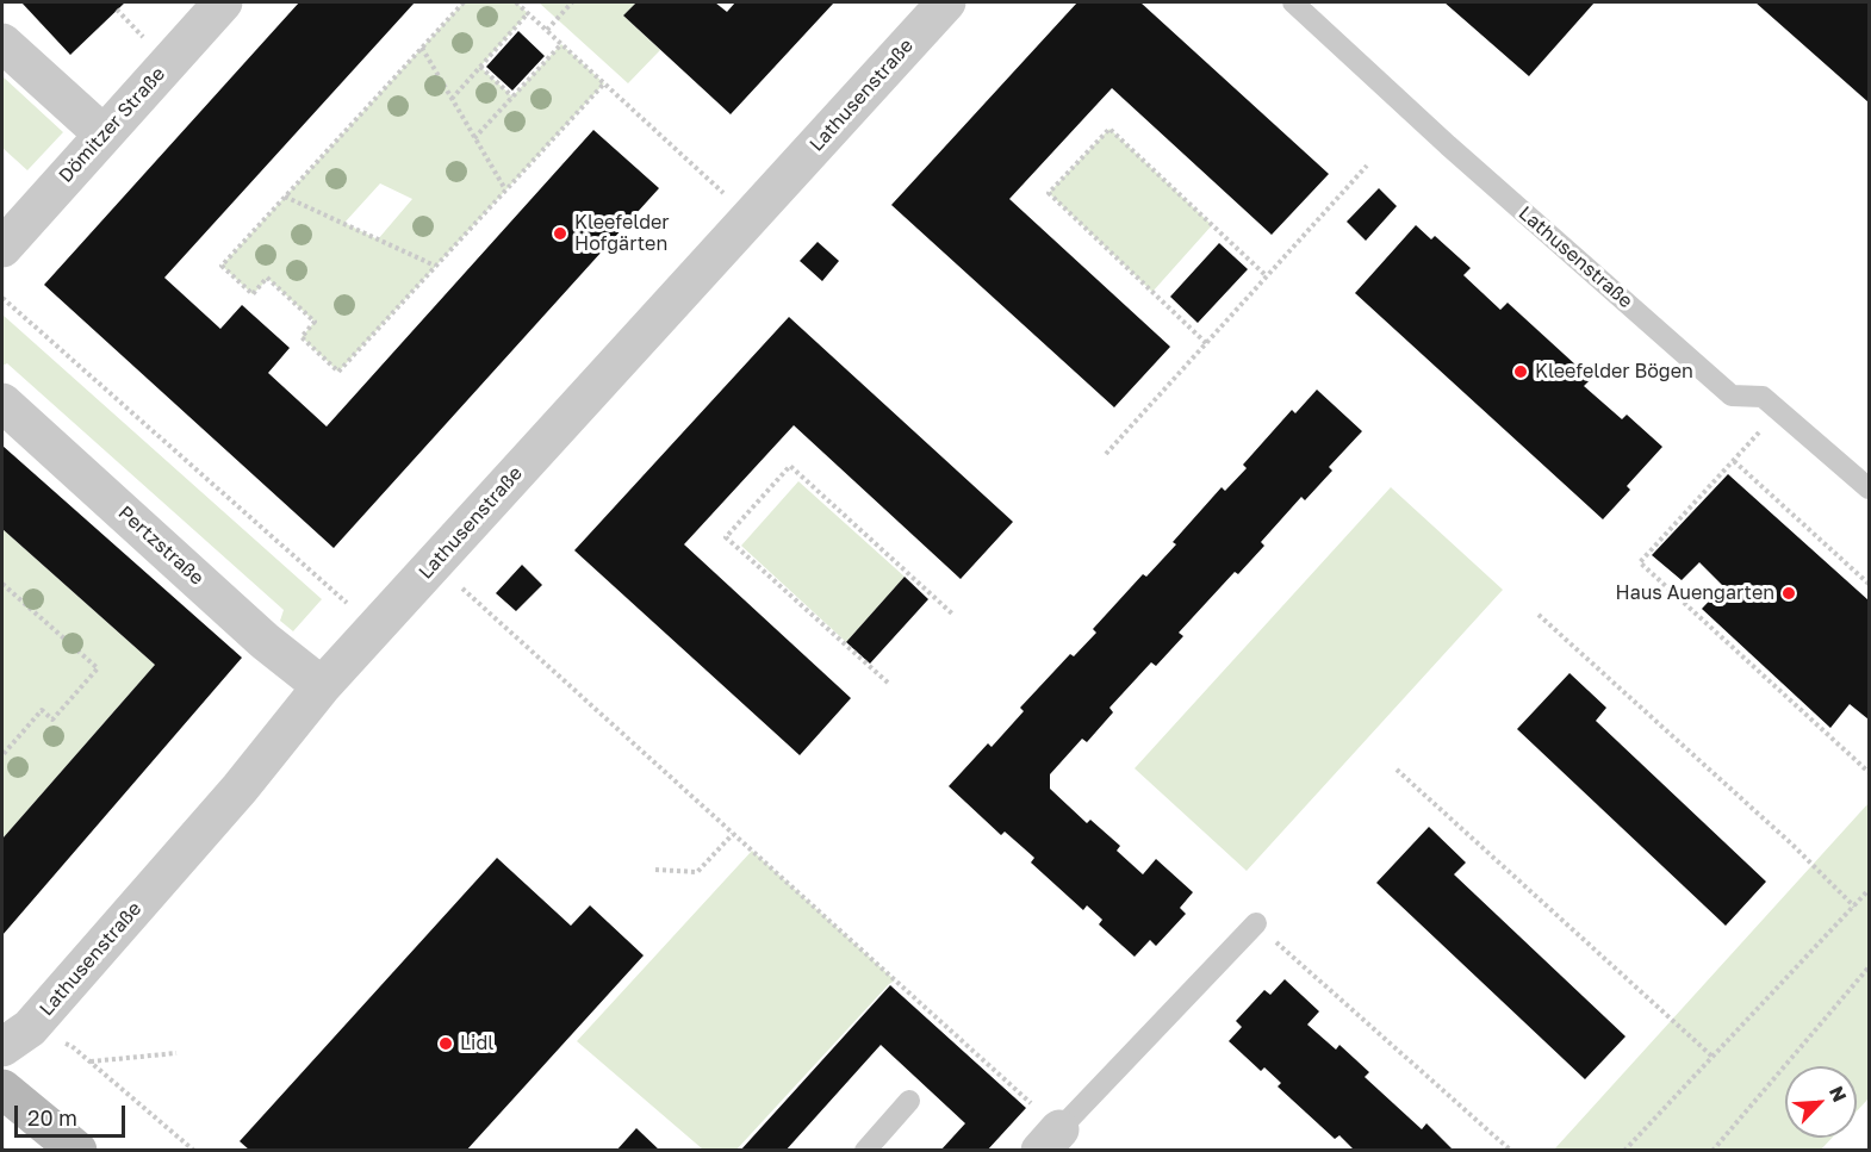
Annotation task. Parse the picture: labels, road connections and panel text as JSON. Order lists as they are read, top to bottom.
{
  "streets": {
    "street": ["Lathusenstraße", "Dömitzer Straße", "Pertzstraße"]
  },
  "crossings": [
    ["Lathusenstraße", "Pertzstraße"]
  ],
  "places": [
    "Kleefelder Hofgärten",
    "Kleefelder Bögen",
    "Haus Auengarten",
    "Lidl"
  ],
  "scale_bar": "20 m",
  "north": "top right"
}
